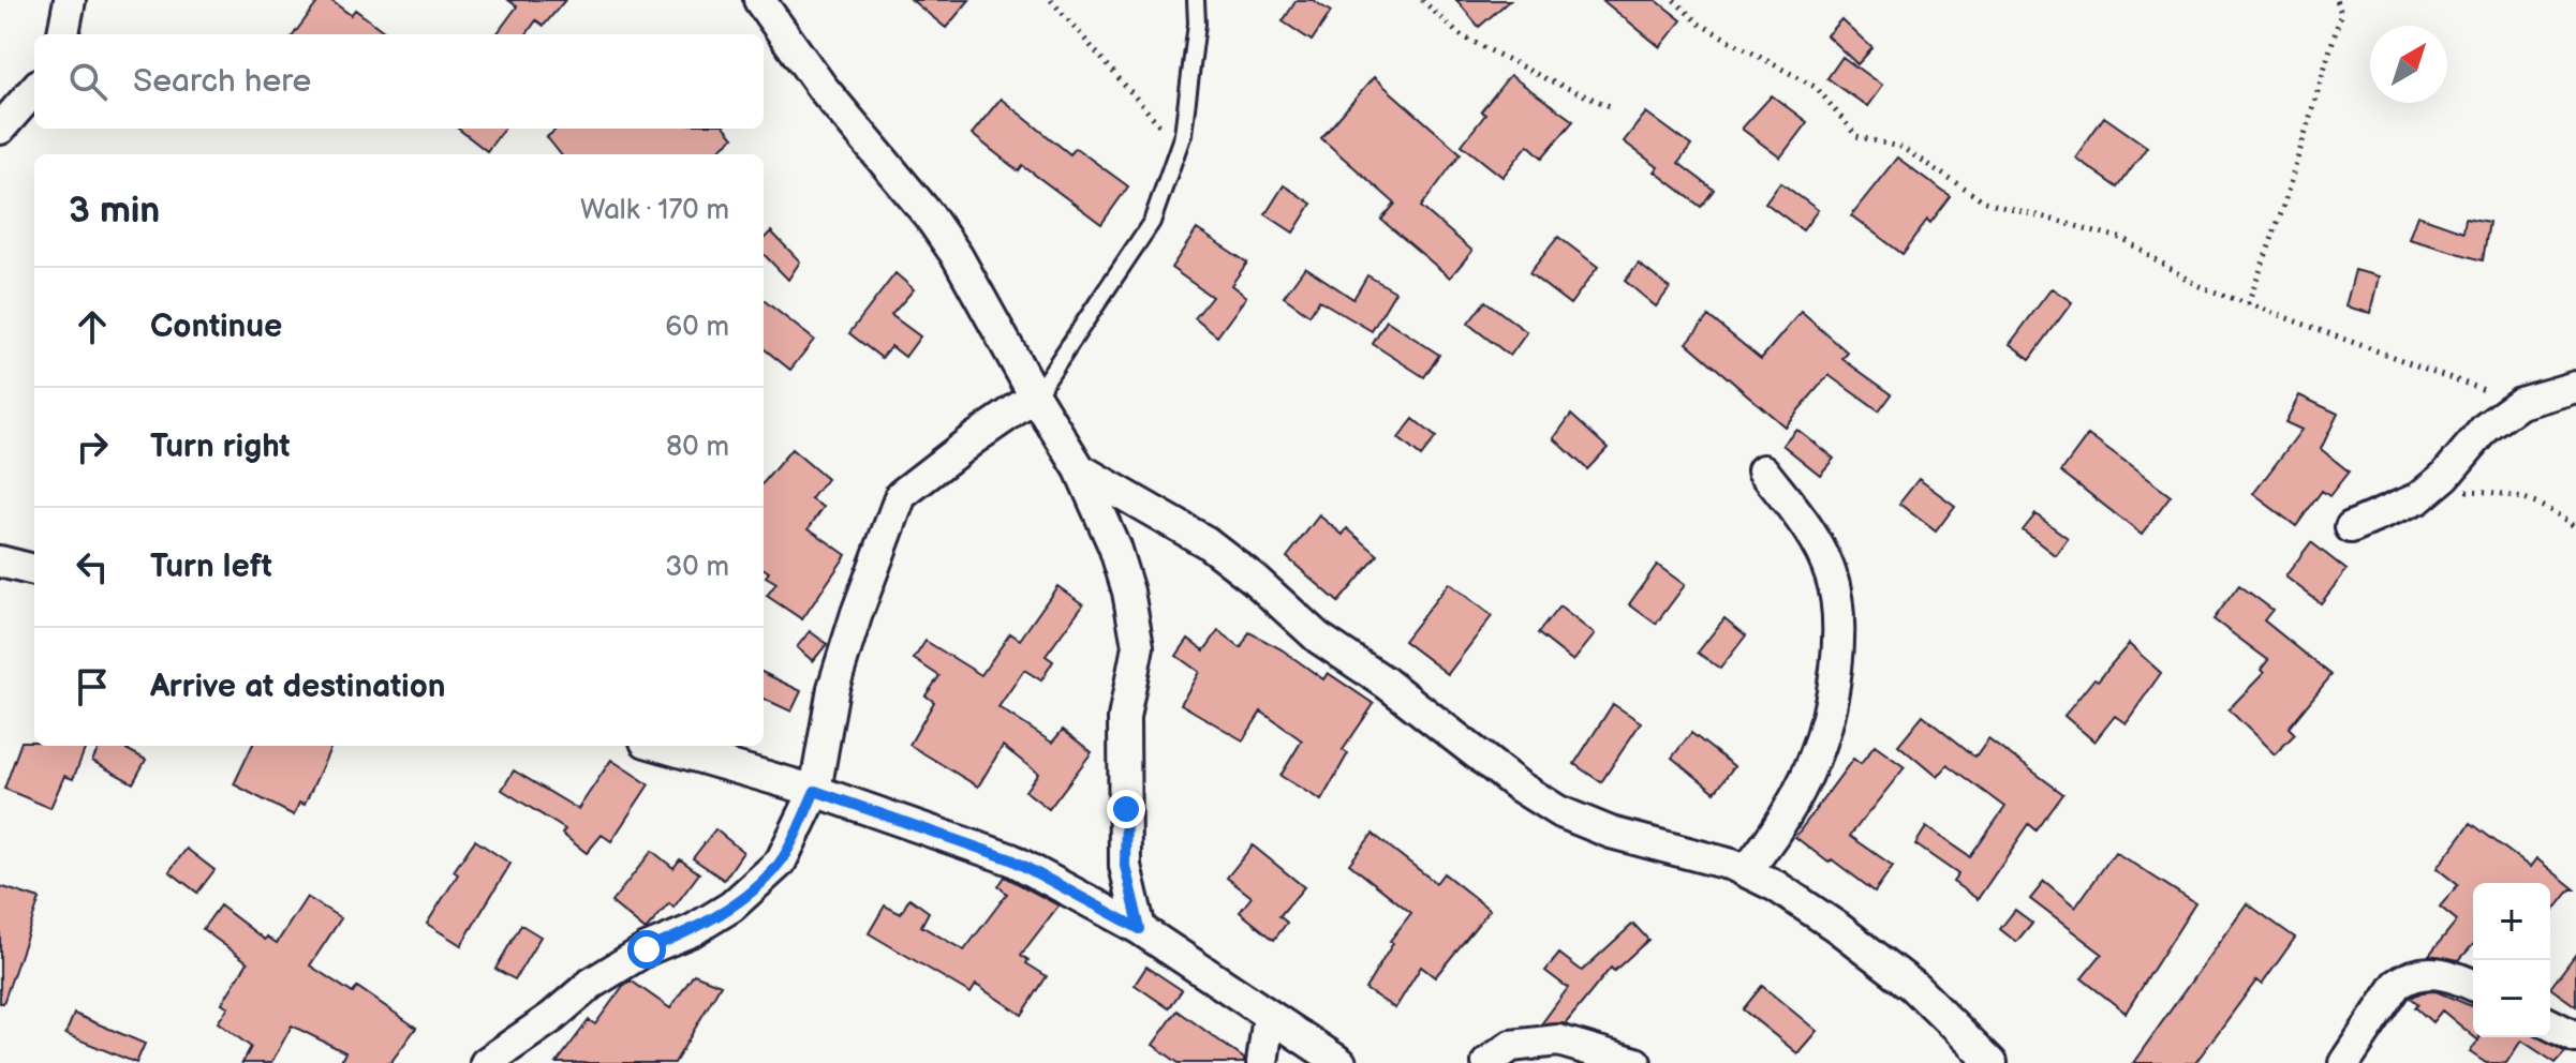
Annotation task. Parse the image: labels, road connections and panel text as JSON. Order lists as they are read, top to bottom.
{
  "north": "top right",
  "page": {
    "search": "Search here",
    "heading": ["3 min", "Walk · 170 m"],
    "list": [
      ["Continue", "60 m"],
      ["Turn right", "80 m"],
      ["Turn left", "30 m"],
      "Arrive at destination"
    ],
    "map_buttons": ["+", "−"]
  }
}
